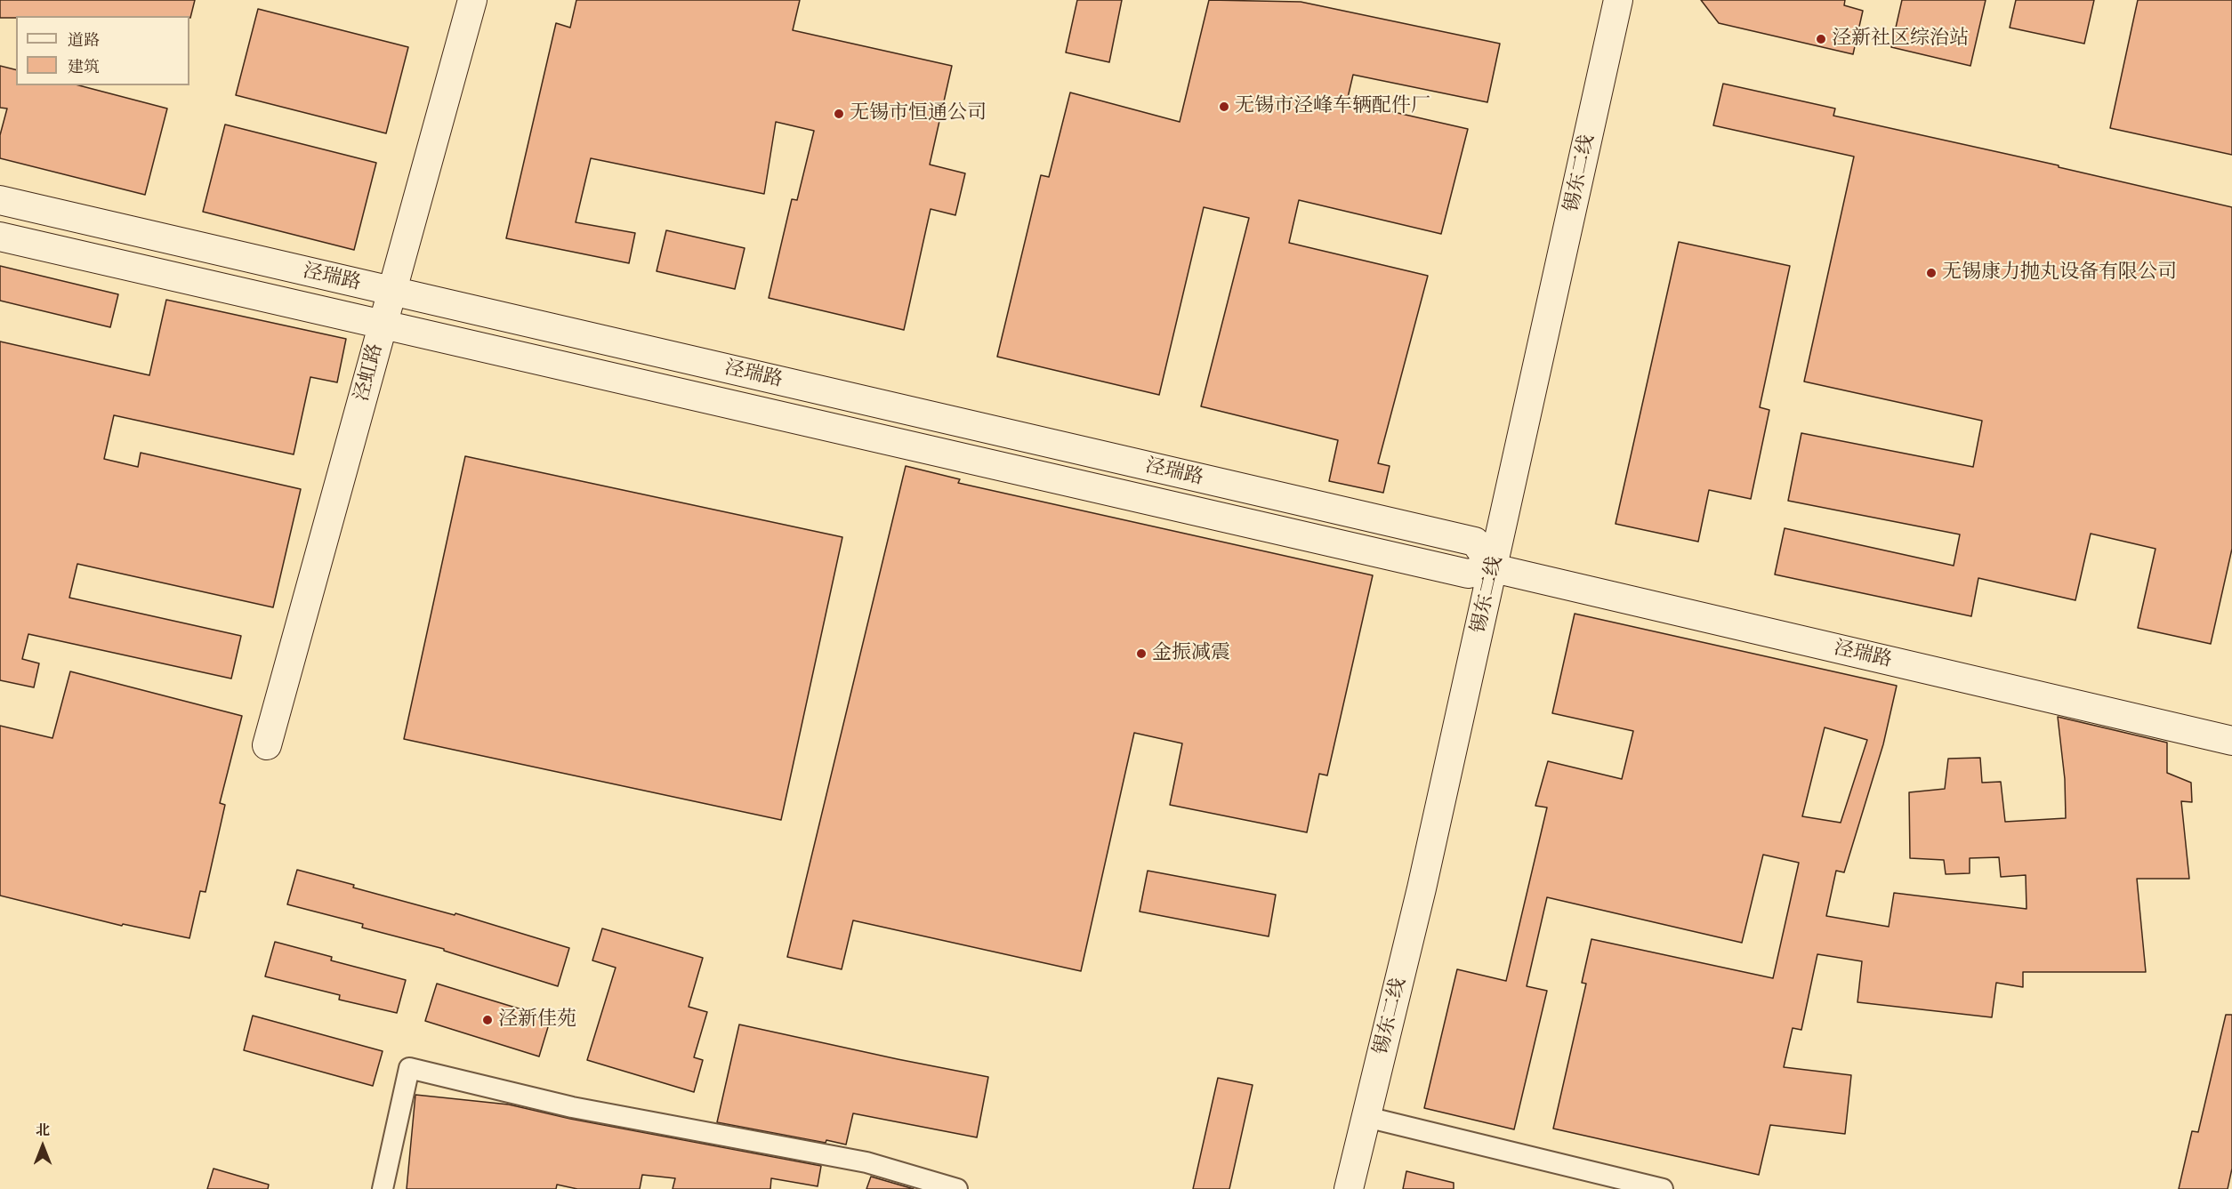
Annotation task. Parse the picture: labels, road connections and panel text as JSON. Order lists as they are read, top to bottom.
{
  "streets": {
    "street": ["锡东二线", "泾瑞路", "泾虹路"]
  },
  "crossings": [
    ["锡东二线", "泾瑞路"],
    ["泾瑞路", "泾虹路"]
  ],
  "places": [
    "泾新社区综治站",
    "无锡市泾峰车辆配件厂",
    "无锡市恒通公司",
    "无锡康力抛丸设备有限公司",
    "金振减震",
    "泾新佳苑"
  ],
  "legend": ["道路", "建筑"],
  "north": "top"
}
